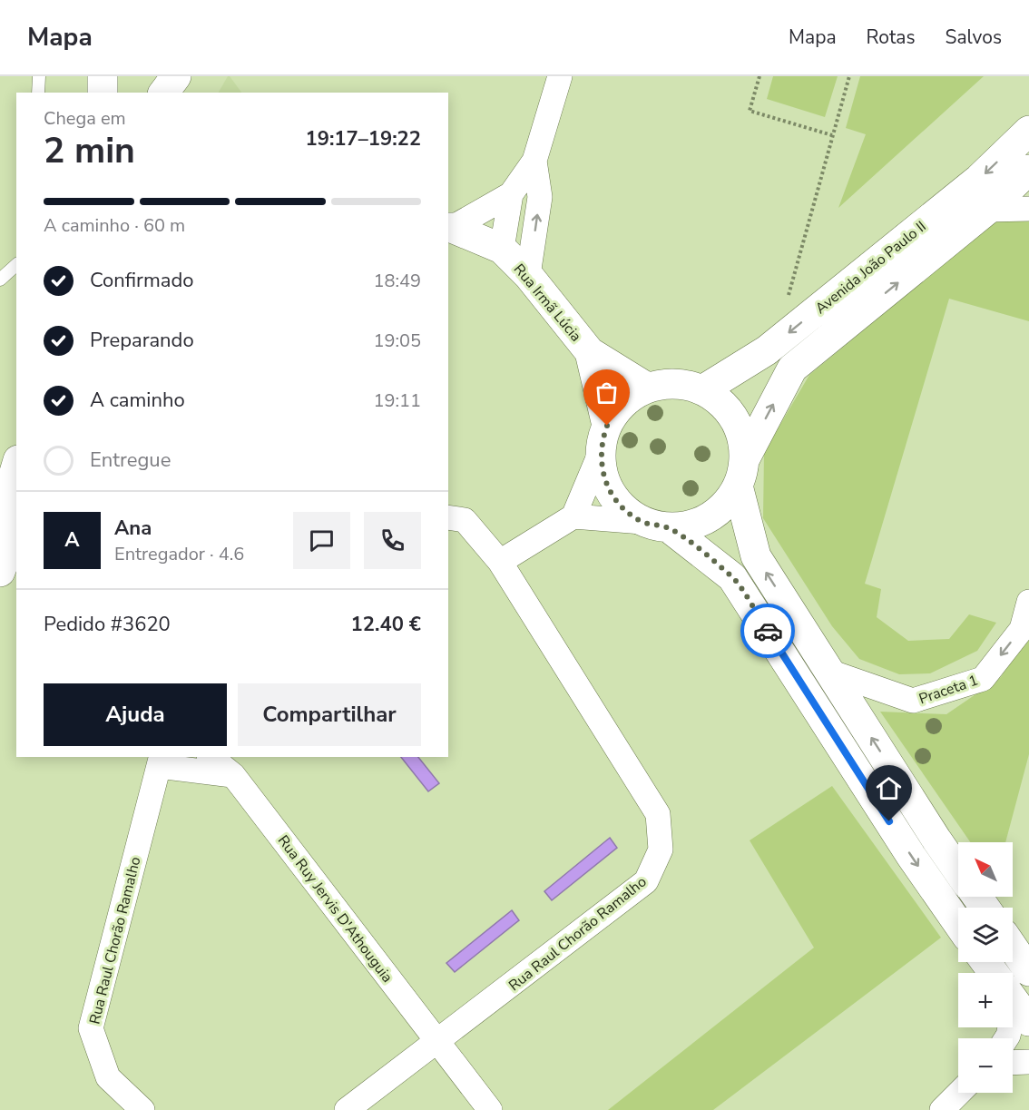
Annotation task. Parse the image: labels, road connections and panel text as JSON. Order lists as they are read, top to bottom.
{
  "streets": {
    "street": [
      "Avenida João Paulo II",
      "Rua Irmã Lúcia",
      "Praceta 1",
      "Rua Ruy Jervis D'Athouguia",
      "Rua Raul Chorão Ramalho"
    ]
  },
  "crossings": [
    ["Avenida João Paulo II", "Rua Irmã Lúcia"],
    ["Rua Ruy Jervis D'Athouguia", "Rua Raul Chorão Ramalho"]
  ],
  "one_way": ["Praceta 1"],
  "north": "top left",
  "page": {
    "header": "Mapa",
    "nav": ["Mapa", "Rotas", "Salvos"],
    "heading": ["2 min", "Chega em", "19:17–19:22"],
    "panel": [
      "Ana",
      "Entregador · 4.6",
      "Pedido #3620",
      "12.40 €"
    ],
    "bar": "A caminho · 60 m",
    "list": [
      ["Confirmado", "18:49"],
      ["Preparando", "19:05"],
      ["A caminho", "19:11"],
      "Entregue"
    ],
    "round": "A",
    "buttons": ["Ajuda", "Compartilhar"],
    "map_buttons": ["+", "−"]
  }
}
